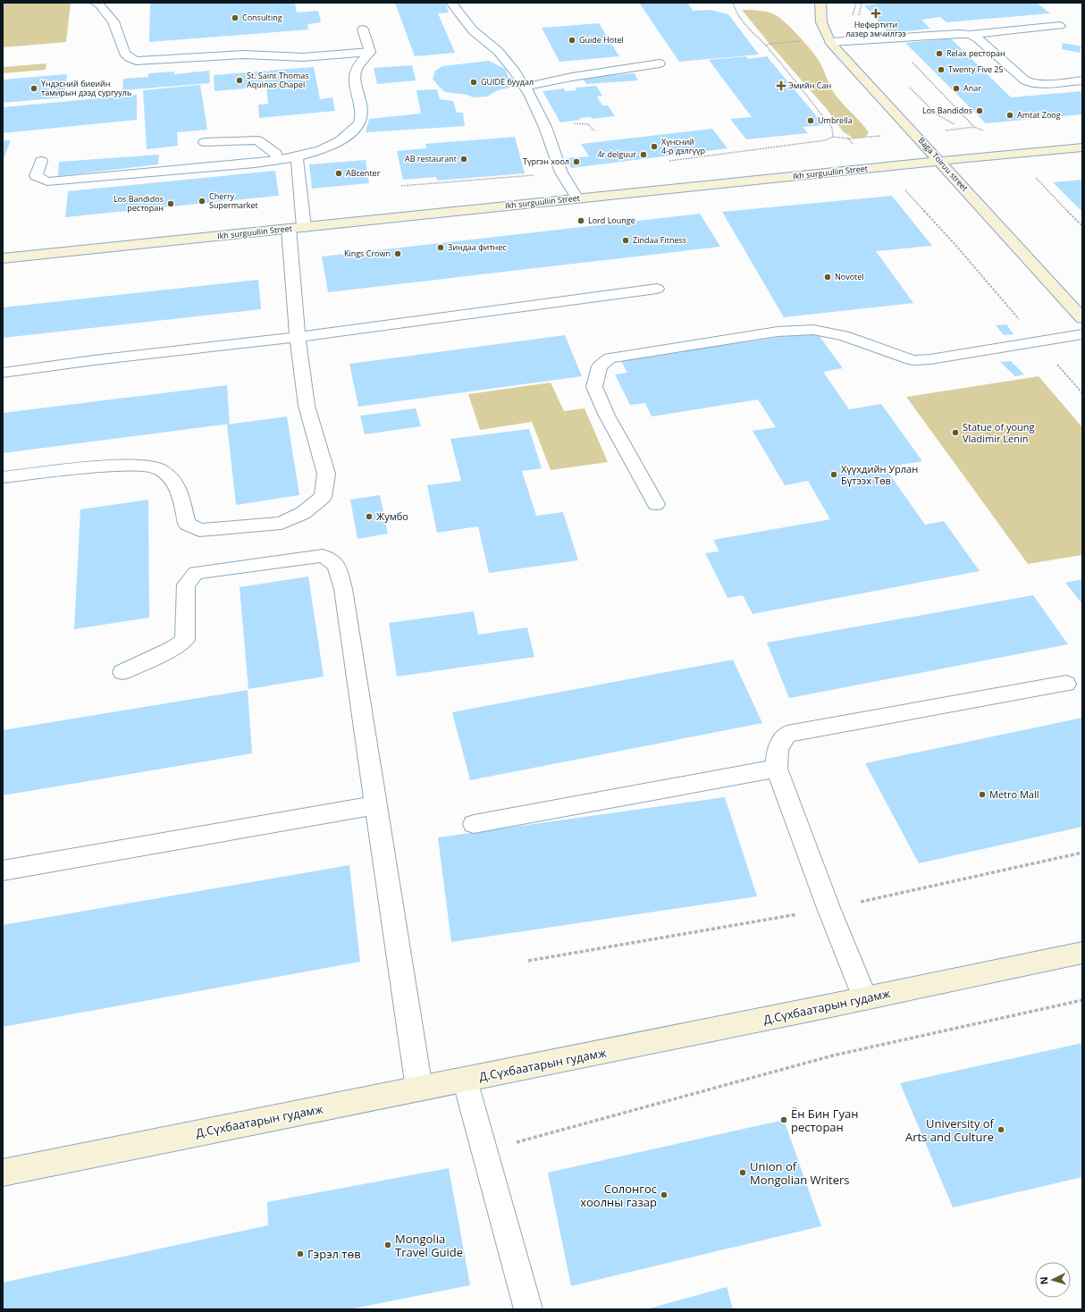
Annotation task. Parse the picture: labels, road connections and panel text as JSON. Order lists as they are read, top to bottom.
{
  "streets": {
    "main road": ["Baga Toiruu street", "Ikh surguuliin Street", "Д.Сүхбаатарын гудамж"]
  },
  "crossings": [
    ["Baga Toiruu street", "Ikh surguuliin Street"]
  ],
  "places": {
    "health": ["Нефертити лазер эмчилгээ", "Эмийн Сан"],
    "other": [
      "Consulting",
      "Guide Hotel",
      "Relax ресторан",
      "Twenty Five 25",
      "St. Saint Thomas Aquinas Chapel",
      "GUIDE буудал",
      "Үндэсний биеийн тамирын дээд сургууль",
      "Anar",
      "Los Bandidos",
      "Amtat Zoog",
      "Umbrella",
      "Хүнсний 4-р дэлгүүр",
      "4r delguur",
      "AB restaurant",
      "Түргэн хоол",
      "ABcenter",
      "Cherry Supermarket",
      "Los Bandidos ресторан",
      "Lord Lounge",
      "Zindaa Fitness",
      "Зиндаа фитнес",
      "Kings Crown",
      "Novotel",
      "Statue of young Vladimir Lenin",
      "Хүүхдийн Урлан Бүтээх Төв",
      "Жумбо",
      "Metro Mall",
      "Ён Бин Гуан ресторан",
      "University of Arts and Culture",
      "Union of Mongolian Writers",
      "Солонгос хоолны газар",
      "Mongolia Travel Guide",
      "Гэрэл төв"
    ]
  },
  "north": "left"
}
